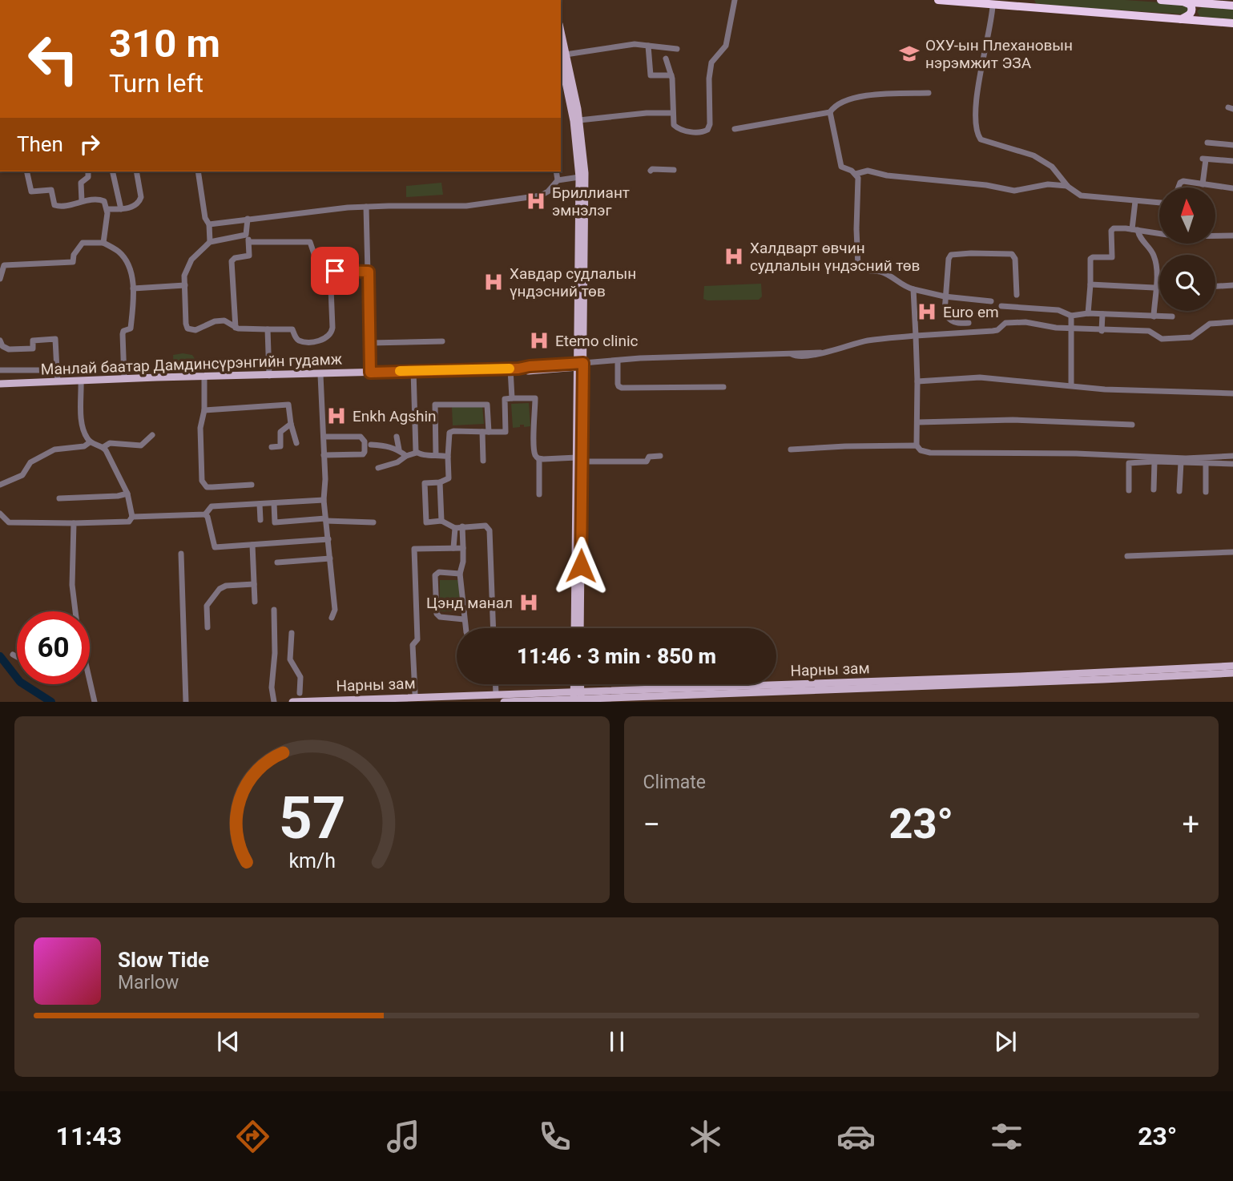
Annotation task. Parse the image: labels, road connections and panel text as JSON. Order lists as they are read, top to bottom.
{
  "streets": {
    "main road": ["Манлай баатар Дамдинсүрэнгийн гудамж", "Нарны зам"]
  },
  "places": {
    "school or university": ["ОХУ-ын Плехановын нэрэмжит ЭЗА"],
    "hospital": [
      "Бриллиант эмнэлэг",
      "Халдварт өвчин судлалын үндэсний төв",
      "Хавдар судлалын үндэсний төв",
      "Euro em",
      "Etemo clinic",
      "Enkh Agshin",
      "Цэнд манал"
    ]
  },
  "north": "top",
  "page": {
    "turn": ["310 m", "Turn left"],
    "then": "Then",
    "limit": "60",
    "trip": "11:46 · 3 min · 850 m",
    "tile": "Climate",
    "heat": ["−", "23°", "+"],
    "song": ["Slow Tide", "Marlow"],
    "tabs": ["11:43", "23°"],
    "gauge": ["57", "km/h"]
  }
}
